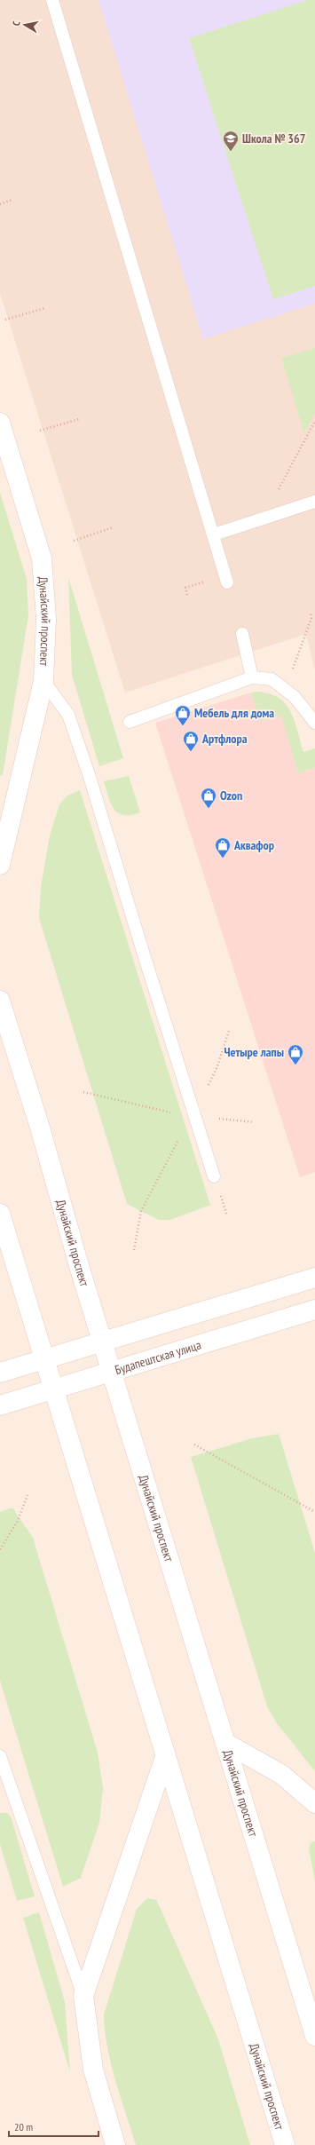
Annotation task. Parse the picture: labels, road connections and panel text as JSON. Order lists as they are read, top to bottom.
{
  "streets": {
    "main road": ["Дунайский проспект", "Будапештская улица"]
  },
  "crossings": [
    ["Дунайский проспект", "Будапештская улица"]
  ],
  "places": {
    "school or university": ["Школа № 367"],
    "shop": [
      "Мебель для дома",
      "Артфлора",
      "Ozon",
      "Аквафор",
      "Четыре лапы"
    ]
  },
  "scale_bar": "20 m",
  "north": "left"
}
